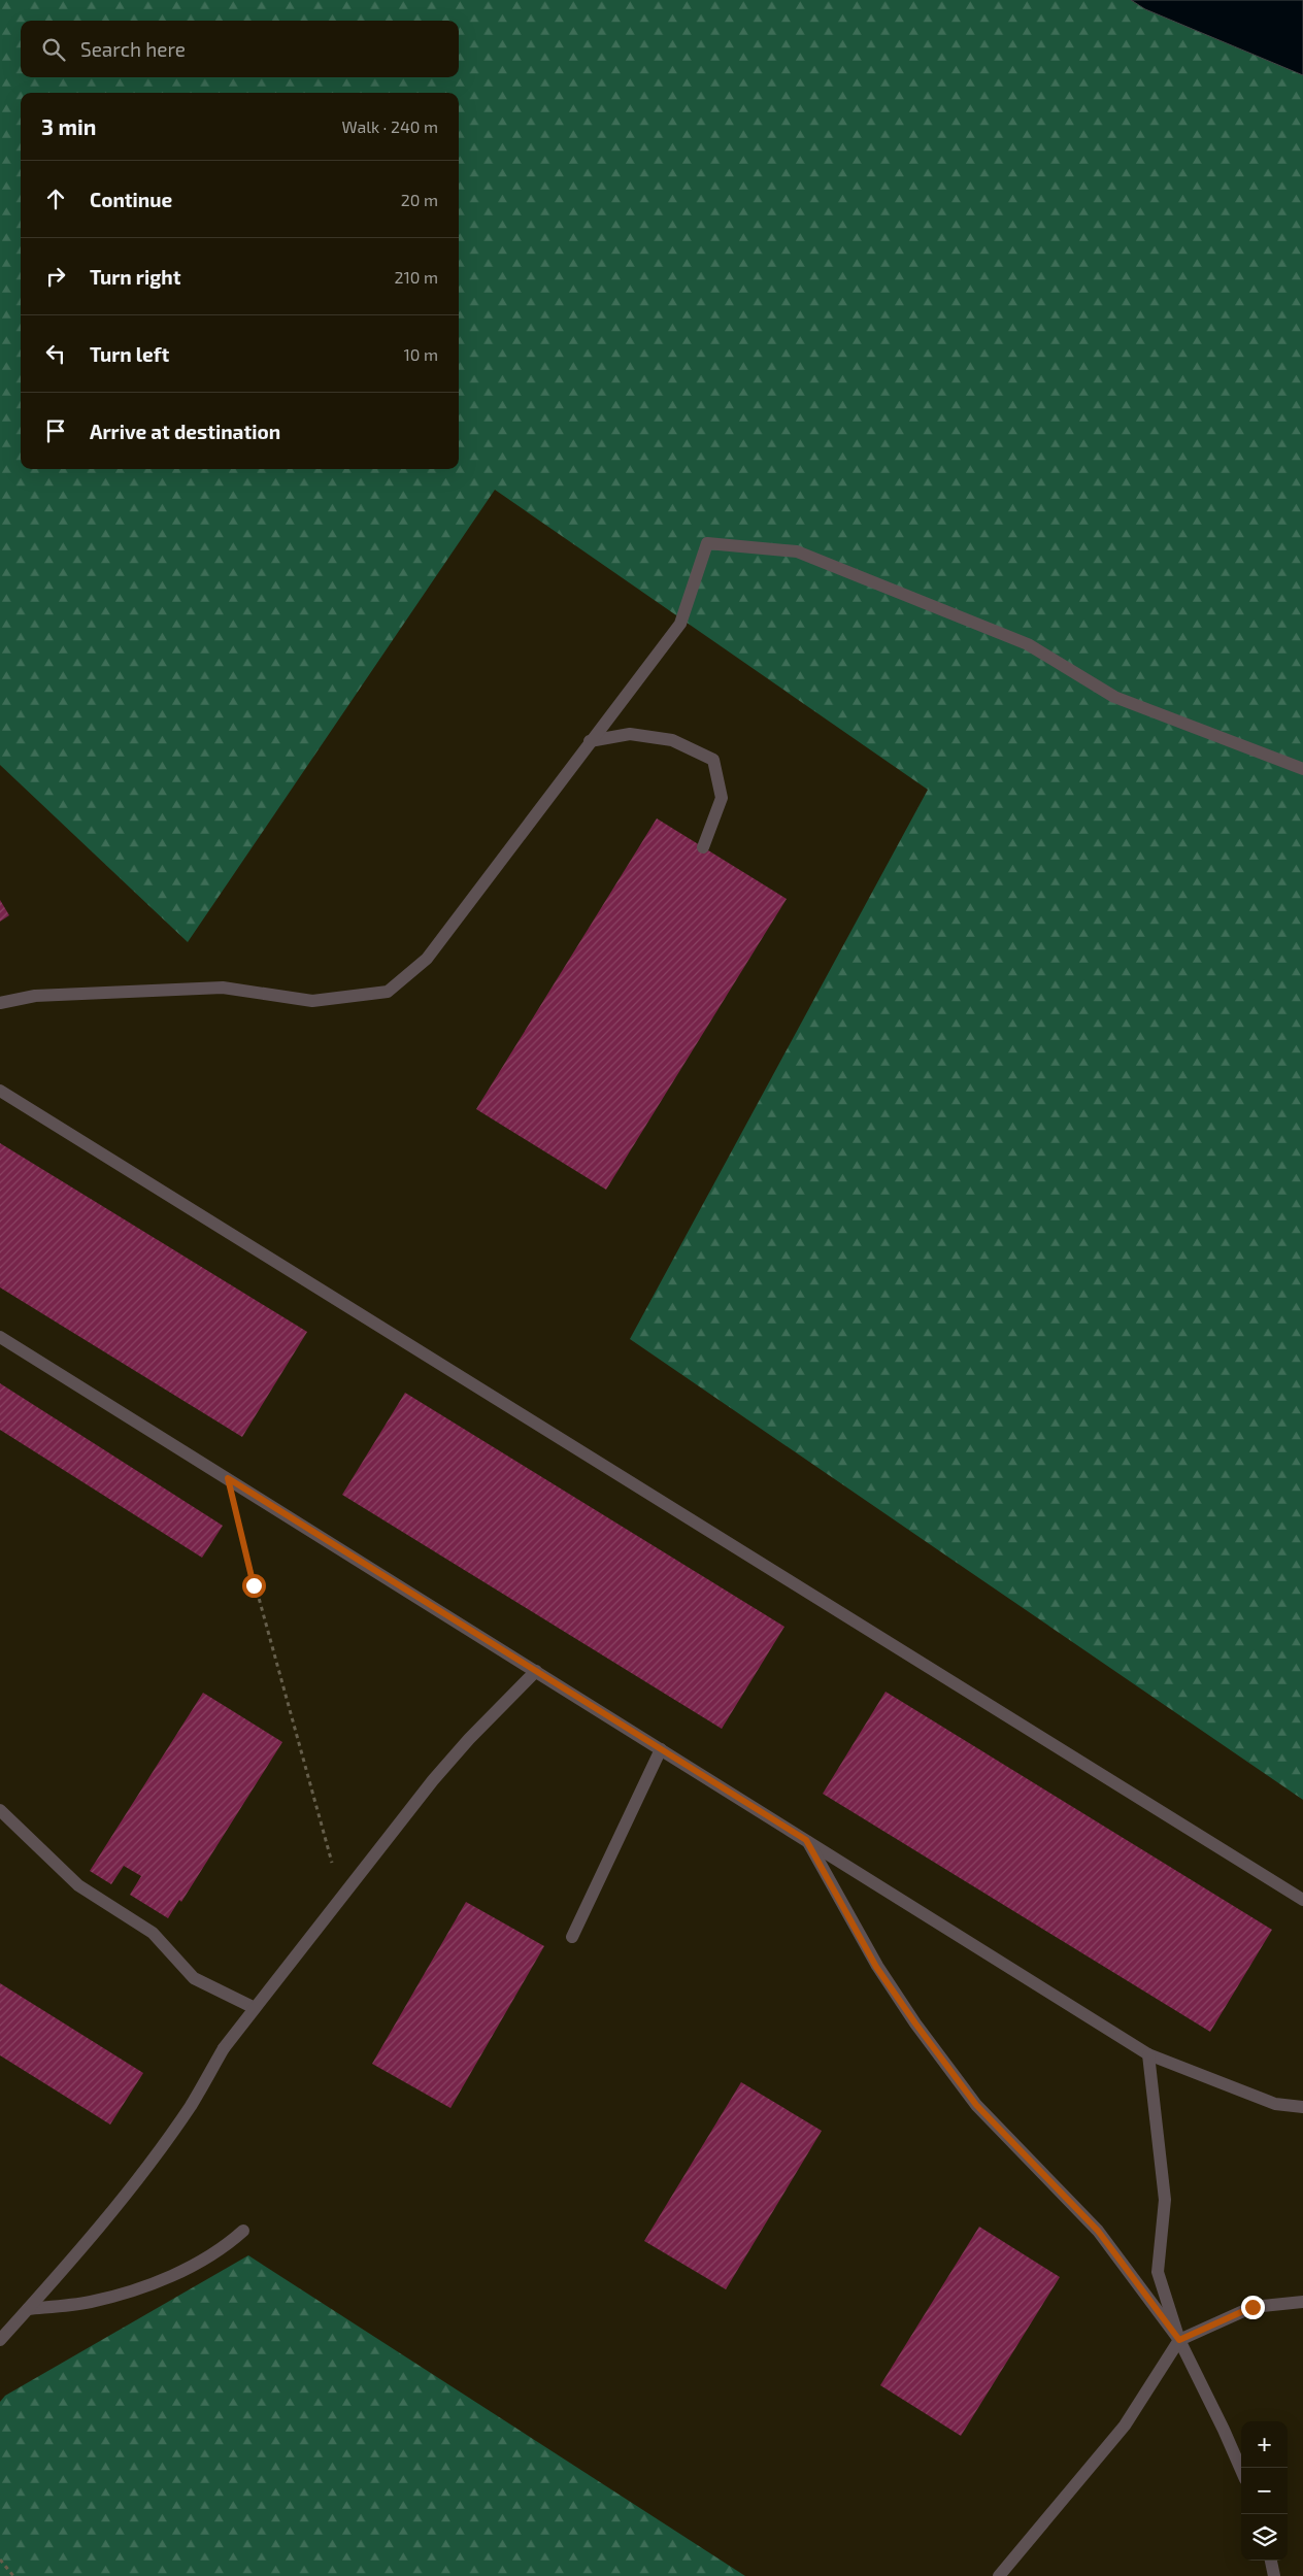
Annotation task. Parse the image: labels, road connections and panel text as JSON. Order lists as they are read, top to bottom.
{
  "page": {
    "search": "Search here",
    "heading": ["3 min", "Walk · 240 m"],
    "list": [
      ["Continue", "20 m"],
      ["Turn right", "210 m"],
      ["Turn left", "10 m"],
      "Arrive at destination"
    ],
    "map_buttons": ["+", "−"]
  }
}
